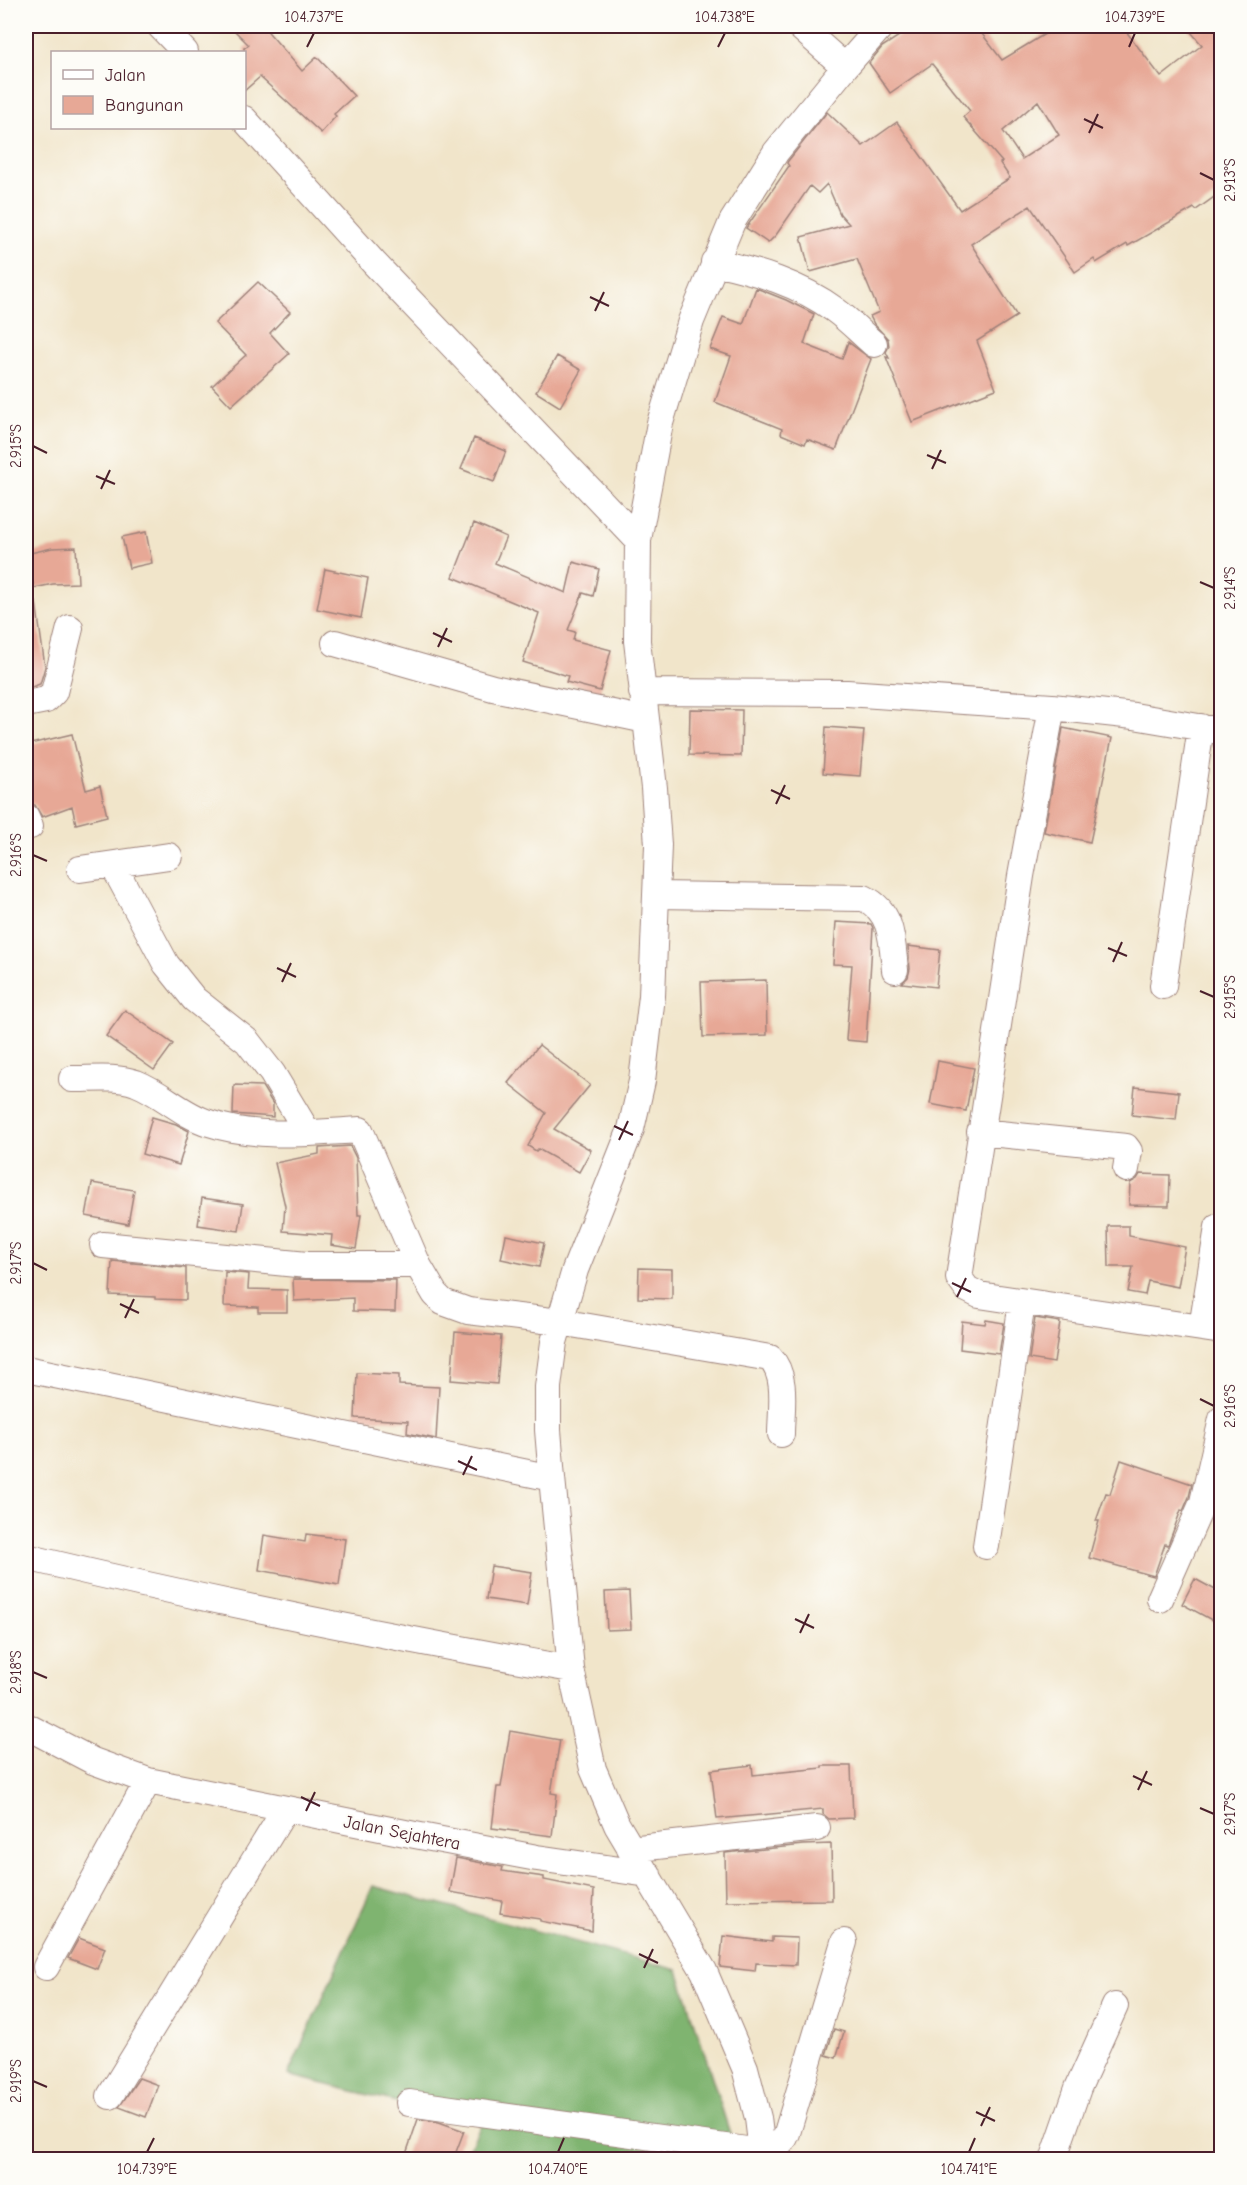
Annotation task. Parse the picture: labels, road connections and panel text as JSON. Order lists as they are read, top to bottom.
{
  "streets": {
    "street": ["Jalan Sejahtera"]
  },
  "legend": ["Jalan", "Bangunan"],
  "coordinates": [
    "104.737°E",
    "104.738°E",
    "104.739°E",
    "2.913°S",
    "2.915°S",
    "2.914°S",
    "2.916°S",
    "2.917°S",
    "2.918°S",
    "2.919°S",
    "104.740°E",
    "104.741°E"
  ]
}
